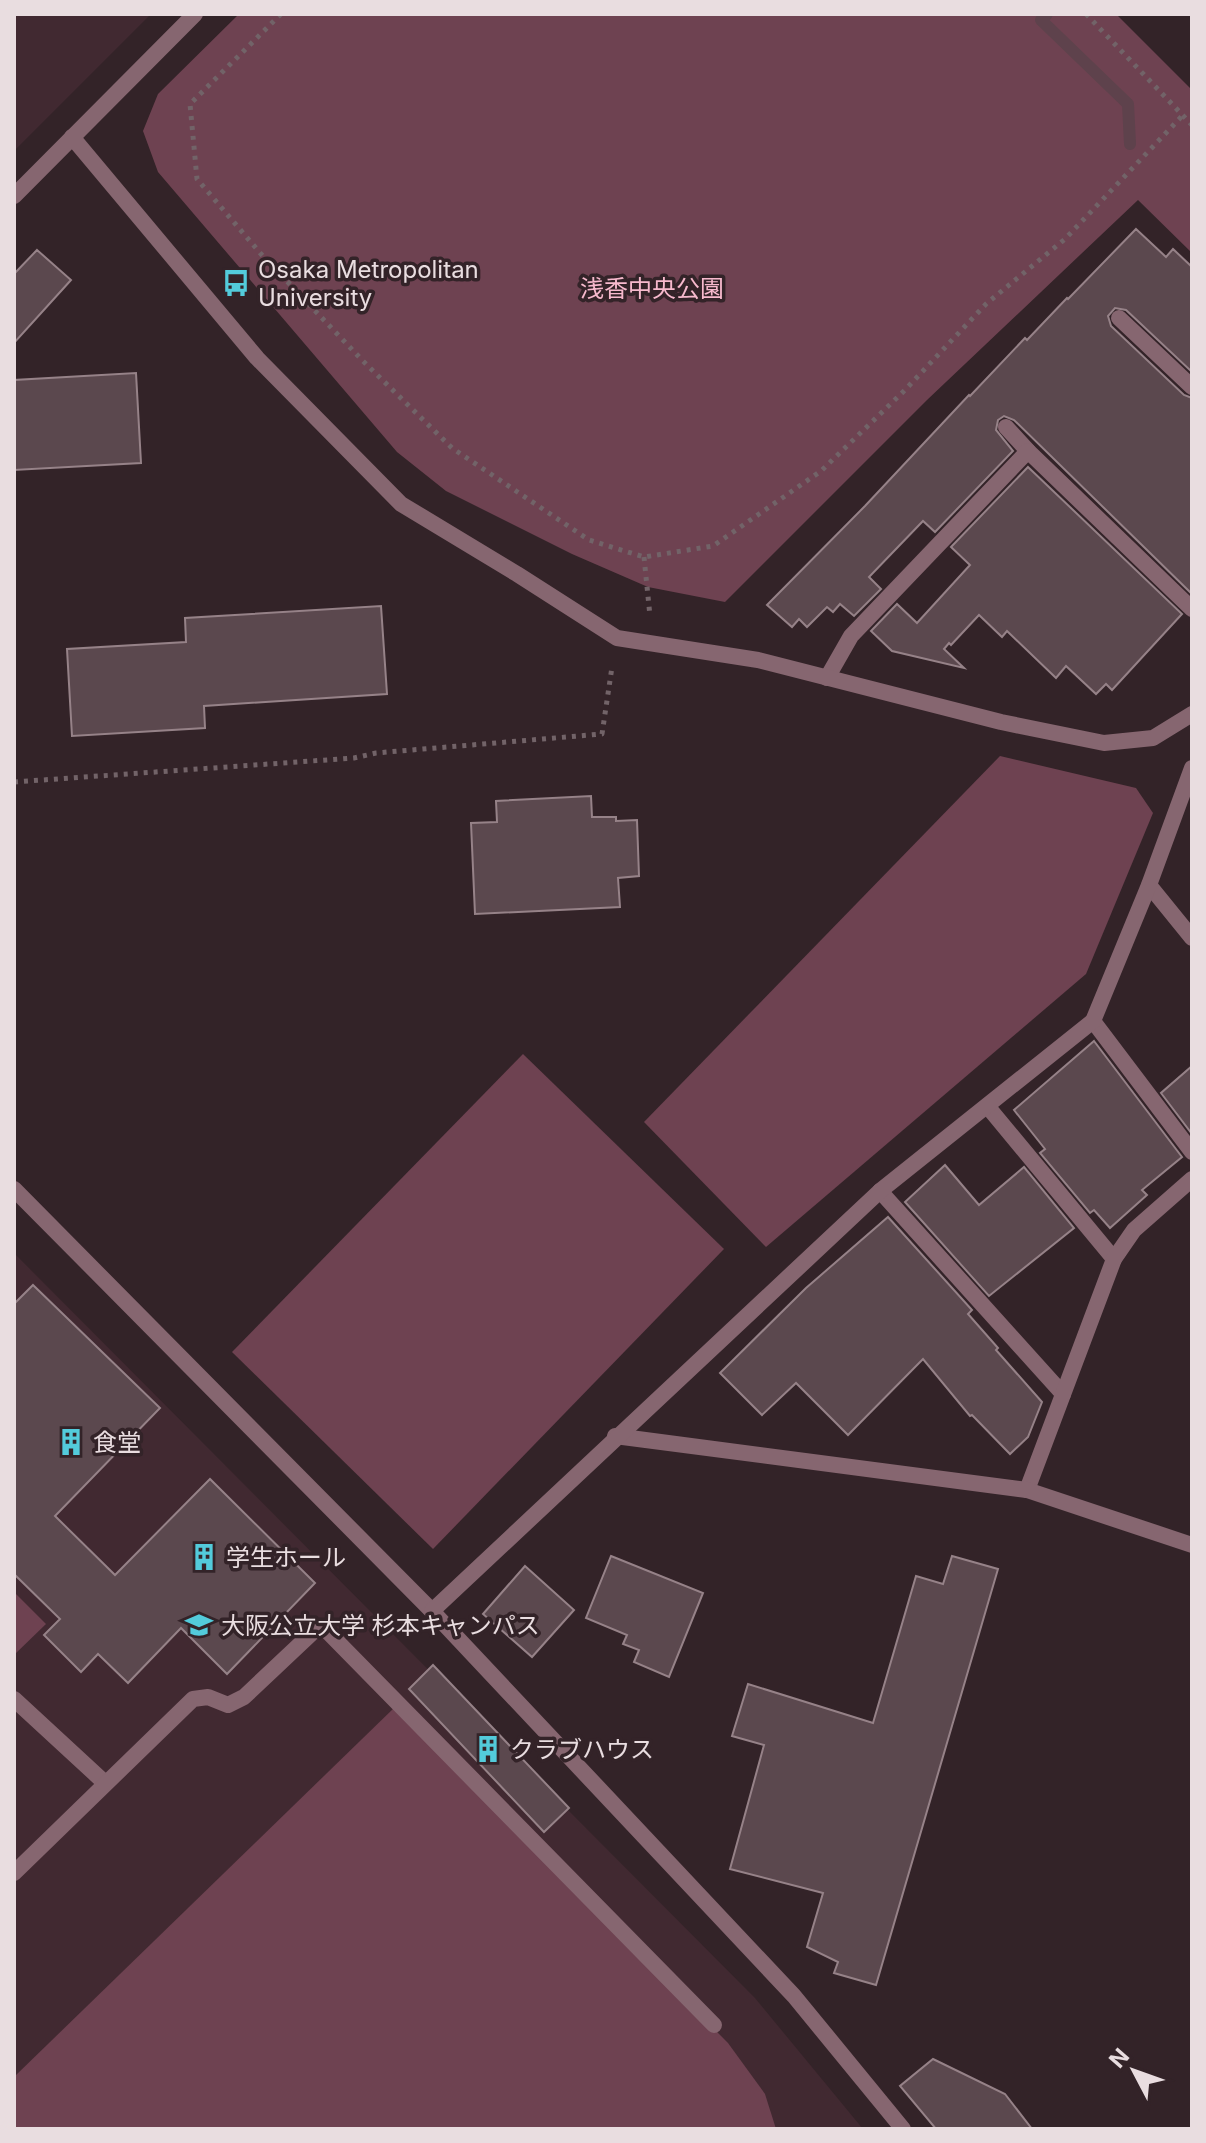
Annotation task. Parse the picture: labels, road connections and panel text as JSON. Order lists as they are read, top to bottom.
{
  "parks": ["浅香中央公園"],
  "places": {
    "bus stop": ["Osaka Metropolitan University"],
    "building": ["食堂", "学生ホール", "クラブハウス"],
    "school or university": ["大阪公立大学 杉本キャンパス"]
  },
  "north": "top left"
}
